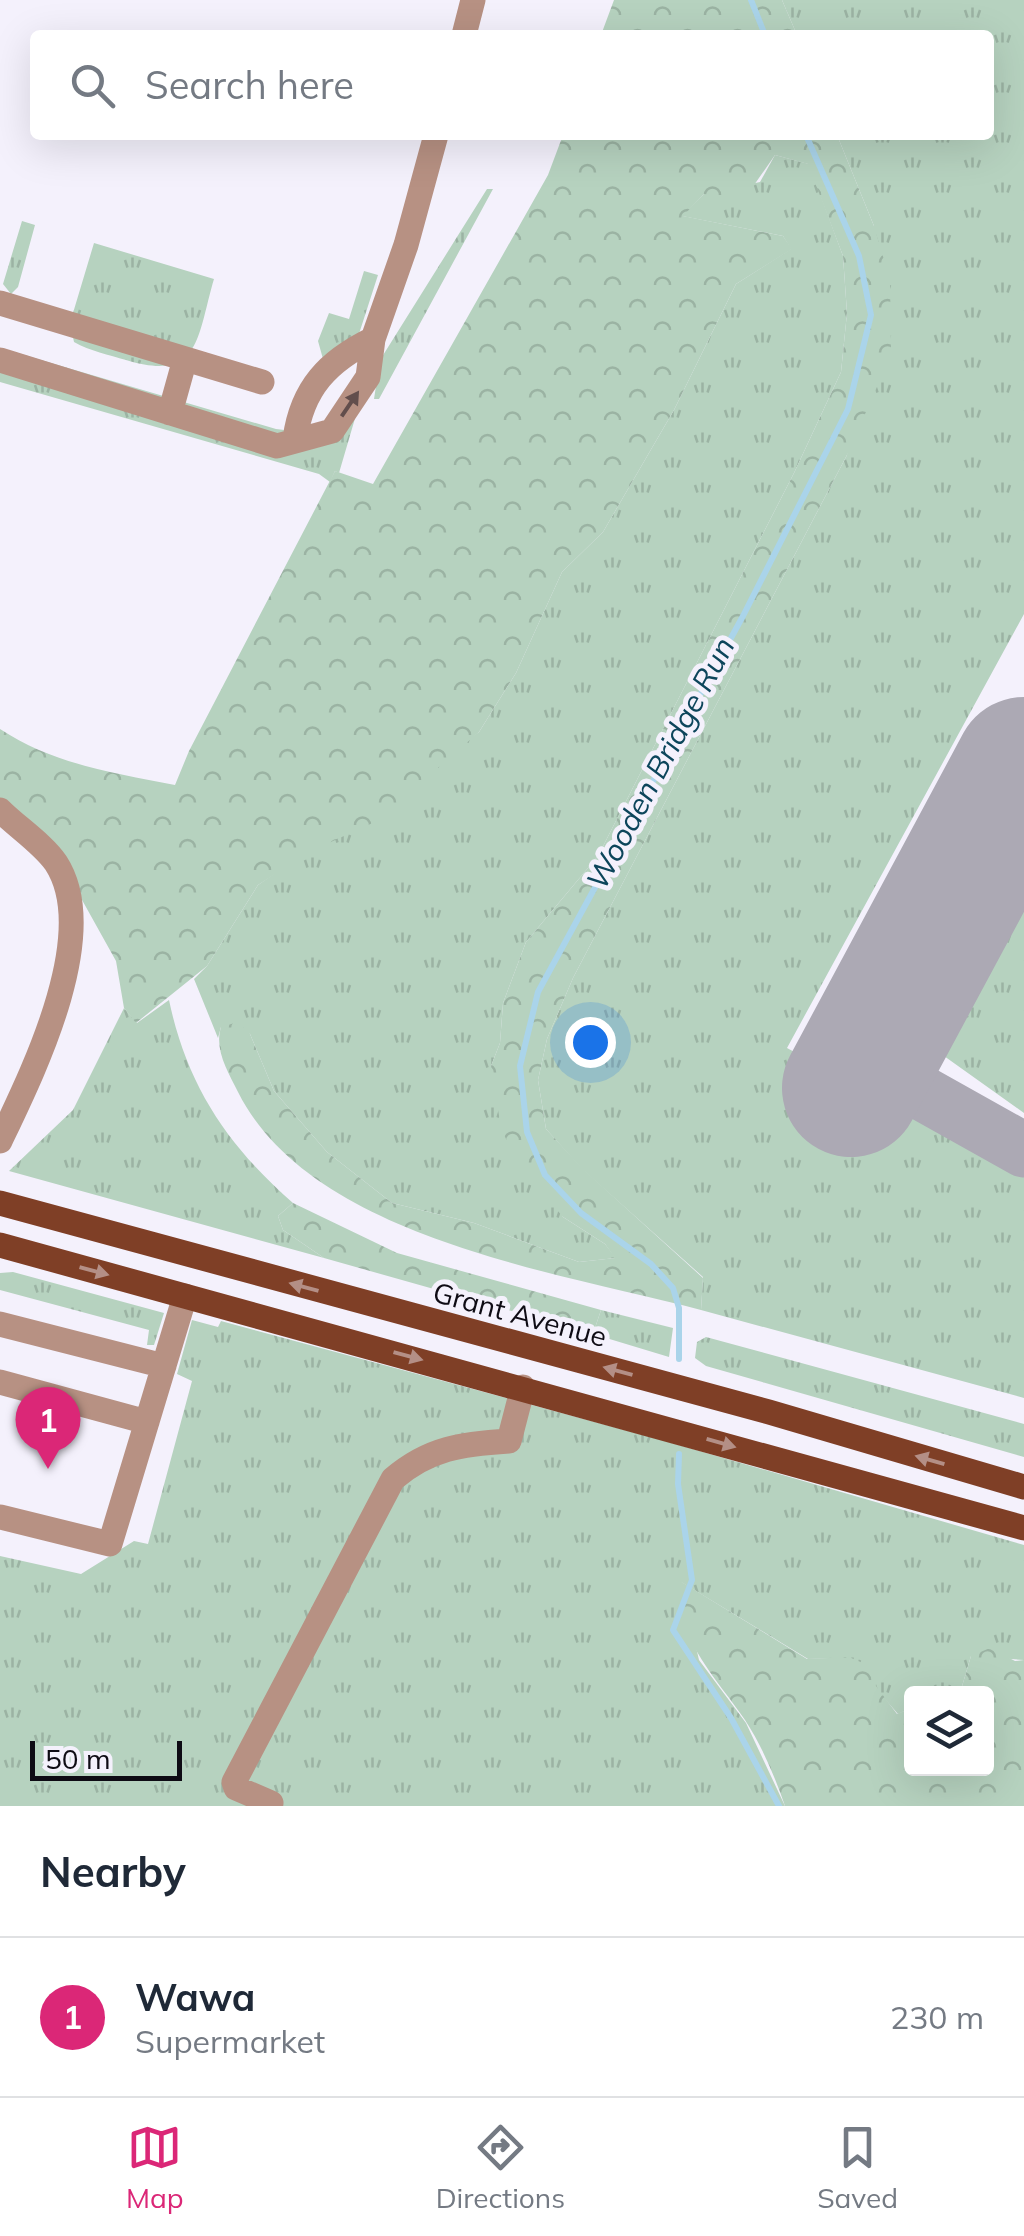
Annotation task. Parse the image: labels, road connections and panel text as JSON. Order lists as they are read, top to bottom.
{
  "streets": {
    "main road": ["Grant Avenue"]
  },
  "water": ["Wooden Bridge Run"],
  "scale_bar": "50 m",
  "page": {
    "search": "Search here",
    "pins": "1",
    "scale": "50 m",
    "heading": "Nearby",
    "list": [
      {
        "mark": "1",
        "name": "Wawa",
        "note": "Supermarket",
        "value": "230 m"
      }
    ],
    "nav": ["Map", "Directions", "Saved"]
  }
}
